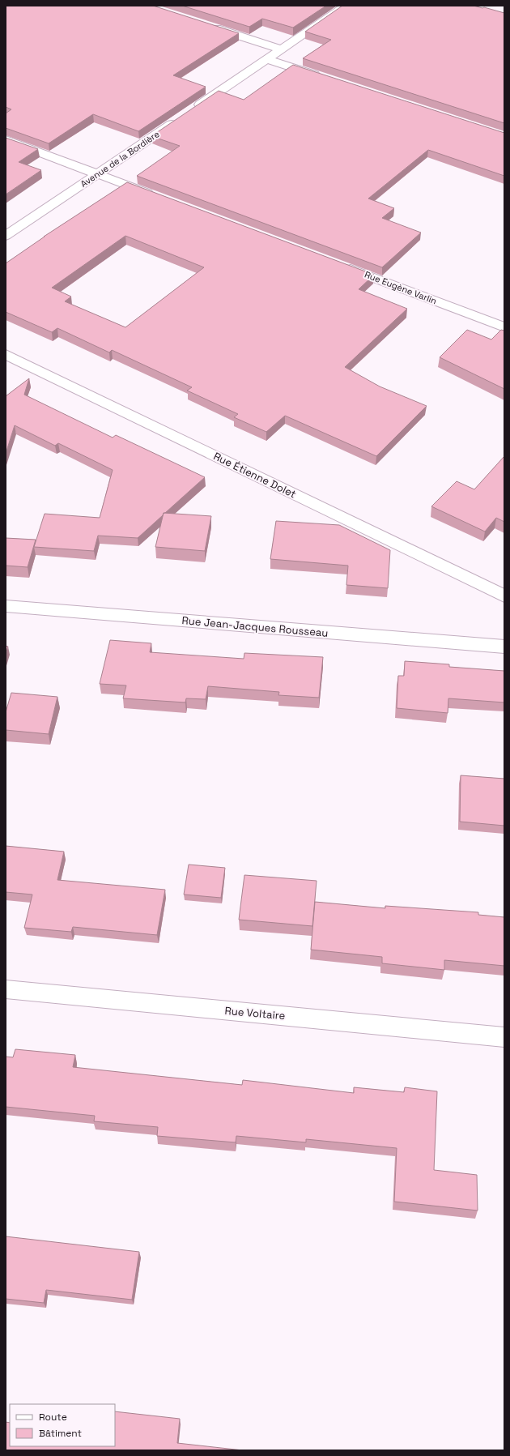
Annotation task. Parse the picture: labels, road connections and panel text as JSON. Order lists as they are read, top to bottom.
{
  "streets": {
    "street": [
      "Avenue de la Bordière",
      "Rue Eugène Varlin",
      "Rue Étienne Dolet",
      "Rue Jean-Jacques Rousseau",
      "Rue Voltaire"
    ]
  },
  "legend": ["Route", "Bâtiment"]
}
